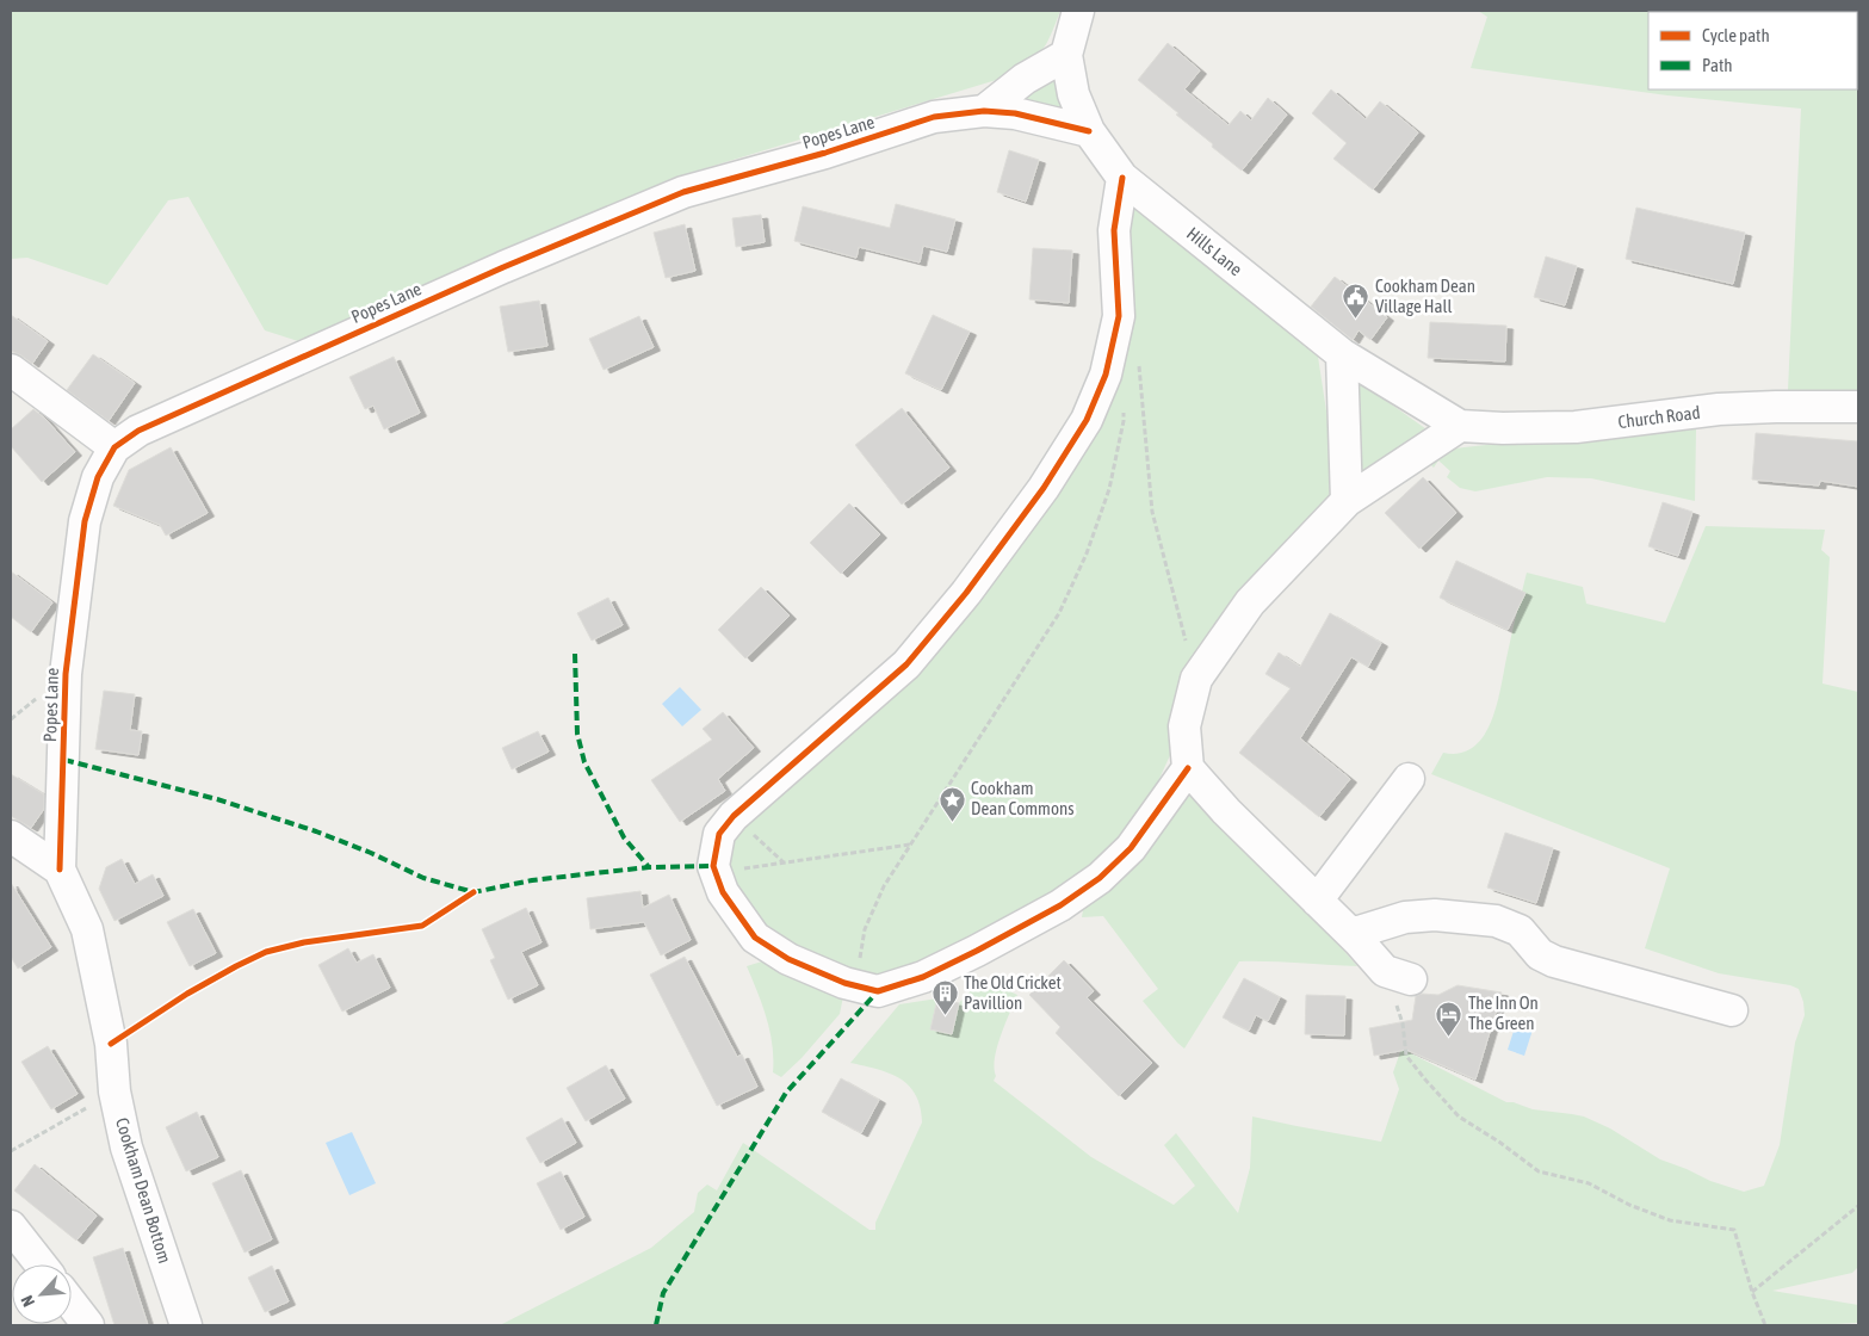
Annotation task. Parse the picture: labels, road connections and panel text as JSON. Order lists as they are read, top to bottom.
{
  "streets": {
    "street": [
      "Popes Lane",
      "Hills Lane",
      "Church Road",
      "Cookham Dean Bottom"
    ]
  },
  "crossings": [
    ["Popes Lane", "Hills Lane"],
    ["Popes Lane", "Cookham Dean Bottom"],
    ["Hills Lane", "Church Road"]
  ],
  "places": {
    "public building": ["Cookham Dean Village Hall"],
    "place": ["Cookham Dean Commons"],
    "building": ["The Old Cricket Pavillion"],
    "hotel": ["The Inn On The Green"]
  },
  "legend": ["Cycle path", "Path"],
  "north": "bottom left"
}
